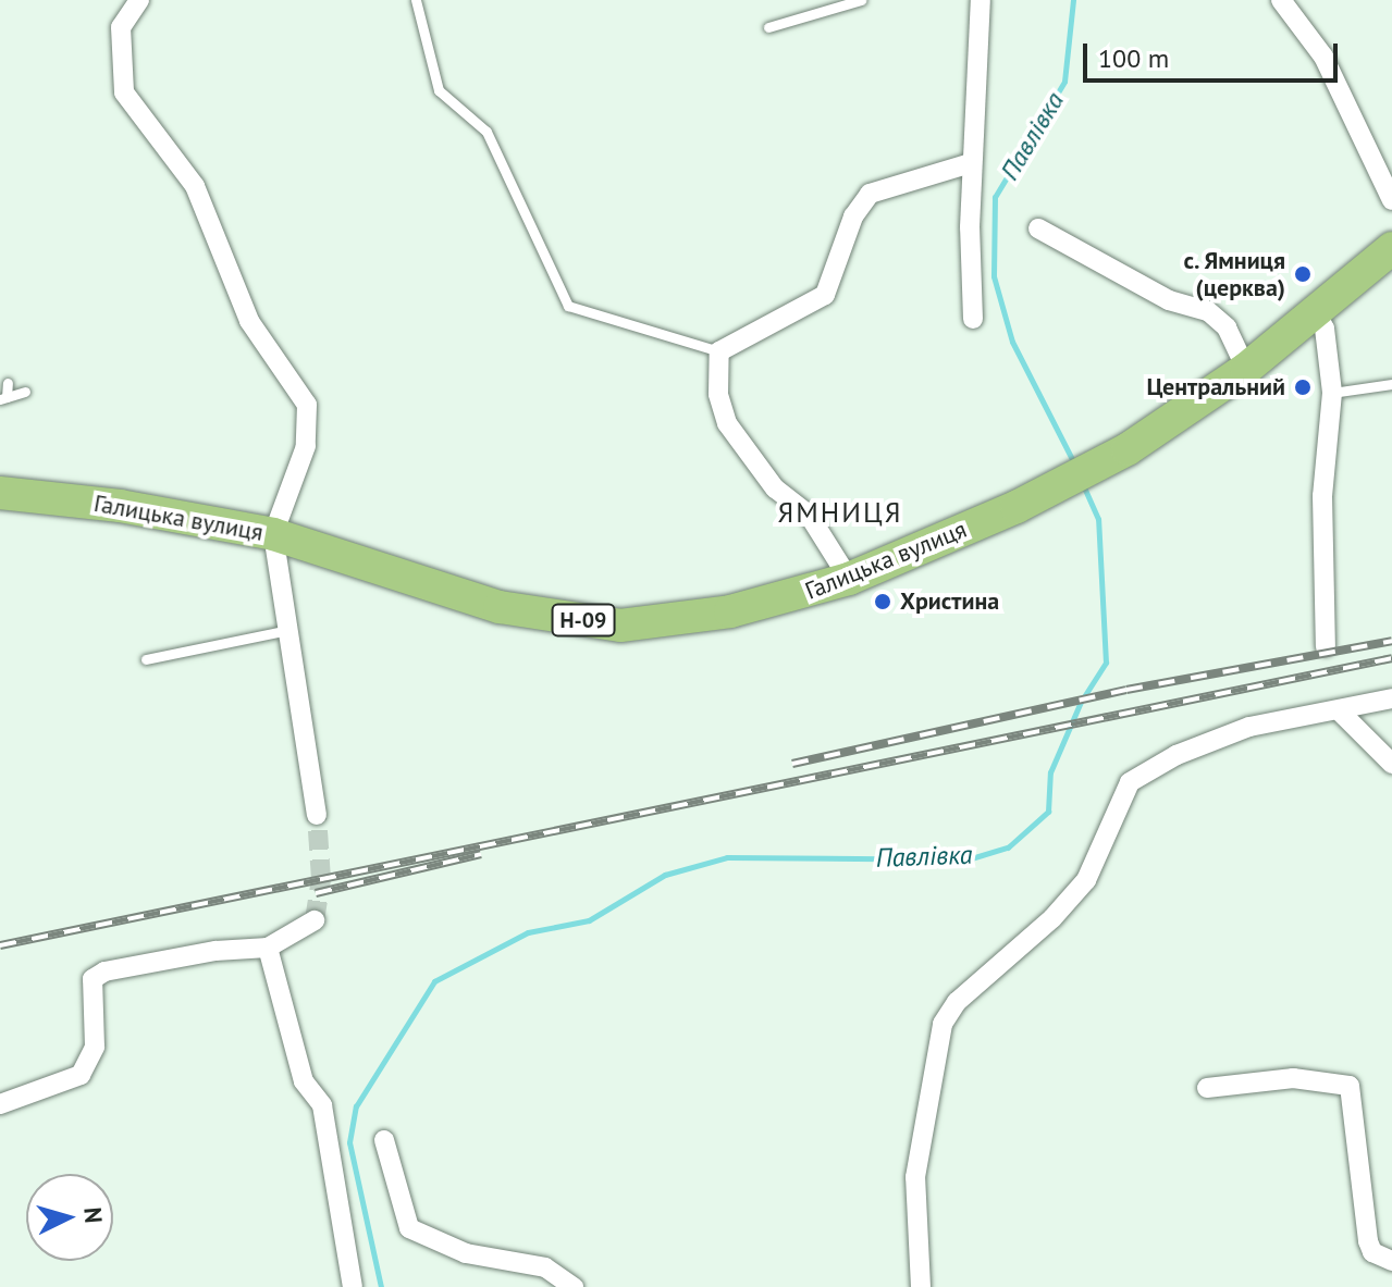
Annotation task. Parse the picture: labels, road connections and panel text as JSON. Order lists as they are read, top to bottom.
{
  "streets": {
    "main road": ["Галицька вулиця", "Н-09"]
  },
  "districts": ["ЯМНИЦЯ"],
  "water": ["Павлівка"],
  "places": ["с. Ямниця (церква)", "Центральний", "Христина"],
  "scale_bar": "100 m",
  "north": "right"
}
